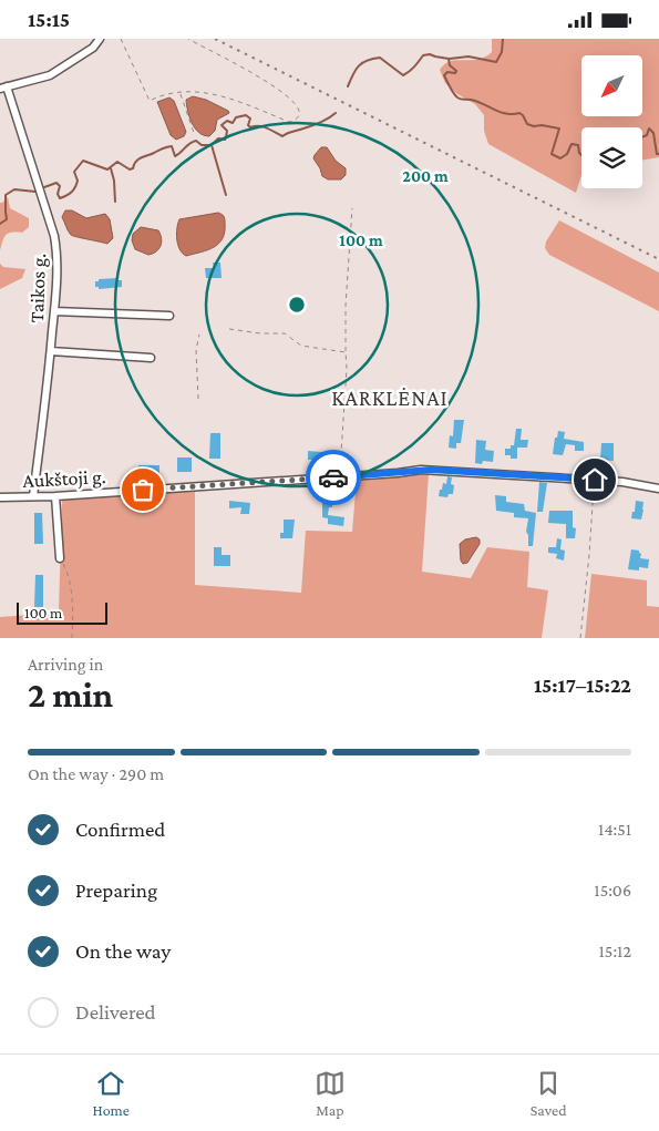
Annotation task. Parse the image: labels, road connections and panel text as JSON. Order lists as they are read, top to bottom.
{
  "streets": {
    "street": ["Taikos g.", "Aukštoji g."]
  },
  "crossings": [
    ["Taikos g.", "Aukštoji g."]
  ],
  "districts": ["KARKLĖNAI"],
  "scale_bar": "100 m",
  "north": "bottom left",
  "page": {
    "status": "15:15",
    "scale": "100 m",
    "heading": ["2 min", "Arriving in", "15:17–15:22"],
    "bar": "On the way · 290 m",
    "list": [
      ["Confirmed", "14:51"],
      ["Preparing", "15:06"],
      ["On the way", "15:12"],
      "Delivered"
    ],
    "tabs": ["Home", "Map", "Saved"]
  },
  "rings": ["200 m", "100 m"]
}
